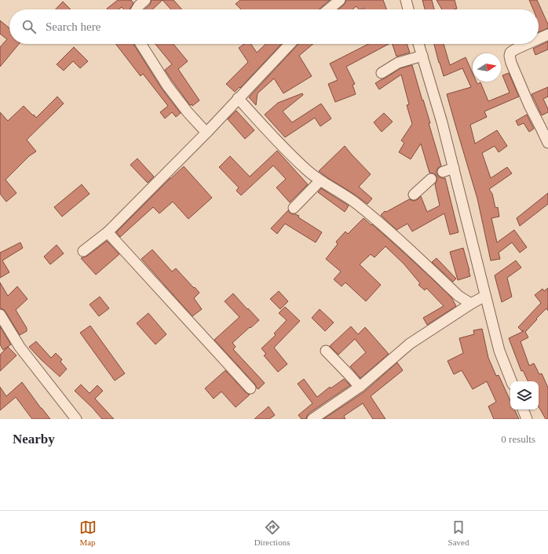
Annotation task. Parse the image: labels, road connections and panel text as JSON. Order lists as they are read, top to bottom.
{
  "north": "right",
  "page": {
    "search": "Search here",
    "heading": ["Nearby", "0 results"],
    "nav": ["Map", "Directions", "Saved"]
  }
}
